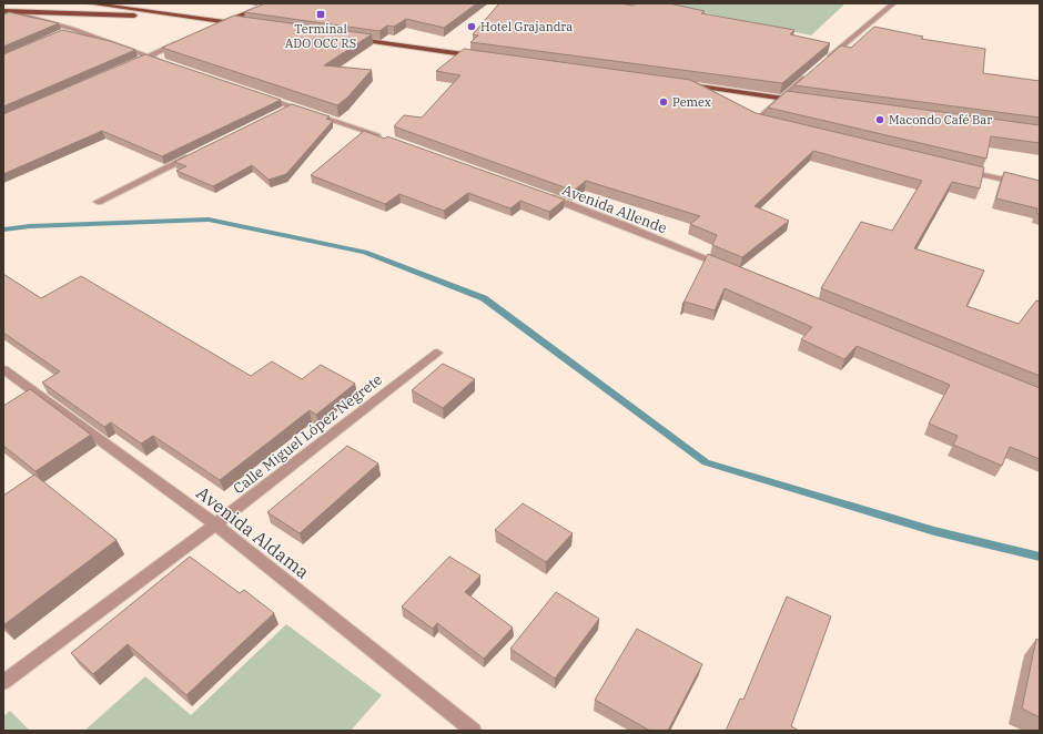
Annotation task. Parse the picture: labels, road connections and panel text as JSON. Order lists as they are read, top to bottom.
{
  "streets": {
    "street": ["Avenida Allende", "Calle Miguel López Negrete", "Avenida Aldama"]
  },
  "crossings": [
    ["Calle Miguel López Negrete", "Avenida Aldama"]
  ],
  "places": {
    "transit": ["Terminal ADO OCC RS"],
    "other": ["Hotel Grajandra", "Pemex", "Macondo Café Bar"]
  }
}
